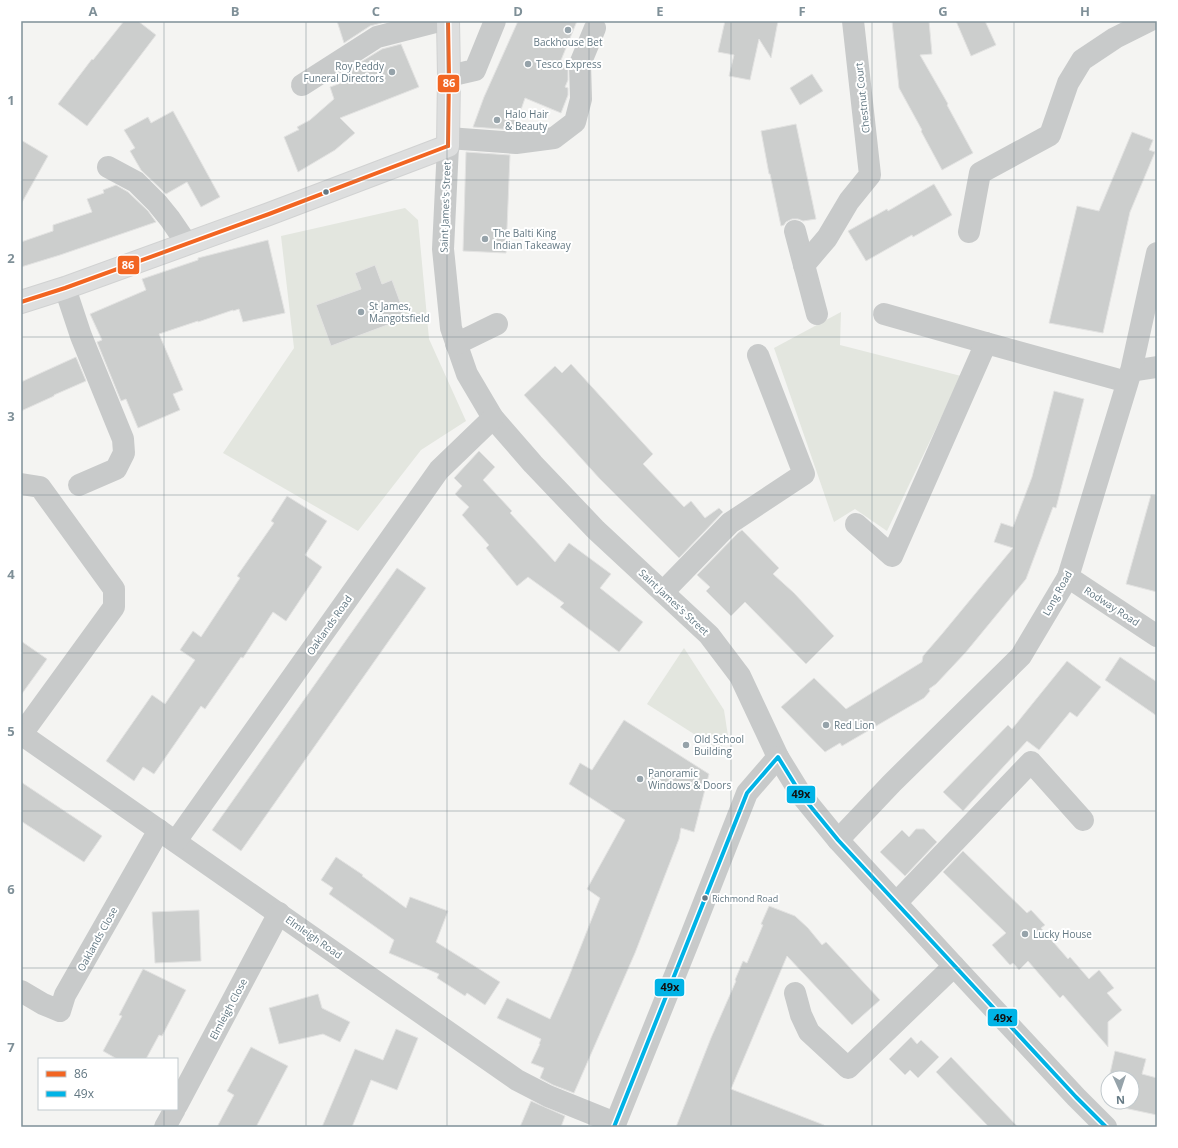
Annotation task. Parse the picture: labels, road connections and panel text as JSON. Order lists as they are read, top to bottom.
{
  "streets": {
    "street": [
      "Chestnut Court",
      "Saint James's Street",
      "Long Road",
      "Rodway Road",
      "Oaklands Road",
      "Elmleigh Road",
      "Oaklands Close",
      "Elmleigh Close"
    ]
  },
  "crossings": [
    ["Saint James's Street", "Long Road"],
    ["Saint James's Street", "Oaklands Road"],
    ["Long Road", "Rodway Road"],
    ["Oaklands Road", "Elmleigh Road"],
    ["Oaklands Road", "Oaklands Close"],
    ["Elmleigh Road", "Oaklands Close"],
    ["Elmleigh Road", "Elmleigh Close"]
  ],
  "places": [
    "Backhouse Bet",
    "Tesco Express",
    "Roy Peddy Funeral Directors",
    "Halo Hair & Beauty",
    "The Balti King Indian Takeaway",
    "St James, Mangotsfield",
    "Red Lion",
    "Old School Building",
    "Panoramic Windows & Doors",
    "Richmond Road",
    "Lucky House"
  ],
  "lines": ["transit line 86", "transit line 49x"],
  "legend": ["86", "49x"],
  "north": "bottom",
  "grid": {
    "columns": [
      "A",
      "B",
      "C",
      "D",
      "E",
      "F",
      "G",
      "H"
    ],
    "rows": [
      "1",
      "2",
      "3",
      "4",
      "5",
      "6",
      "7"
    ]
  }
}
